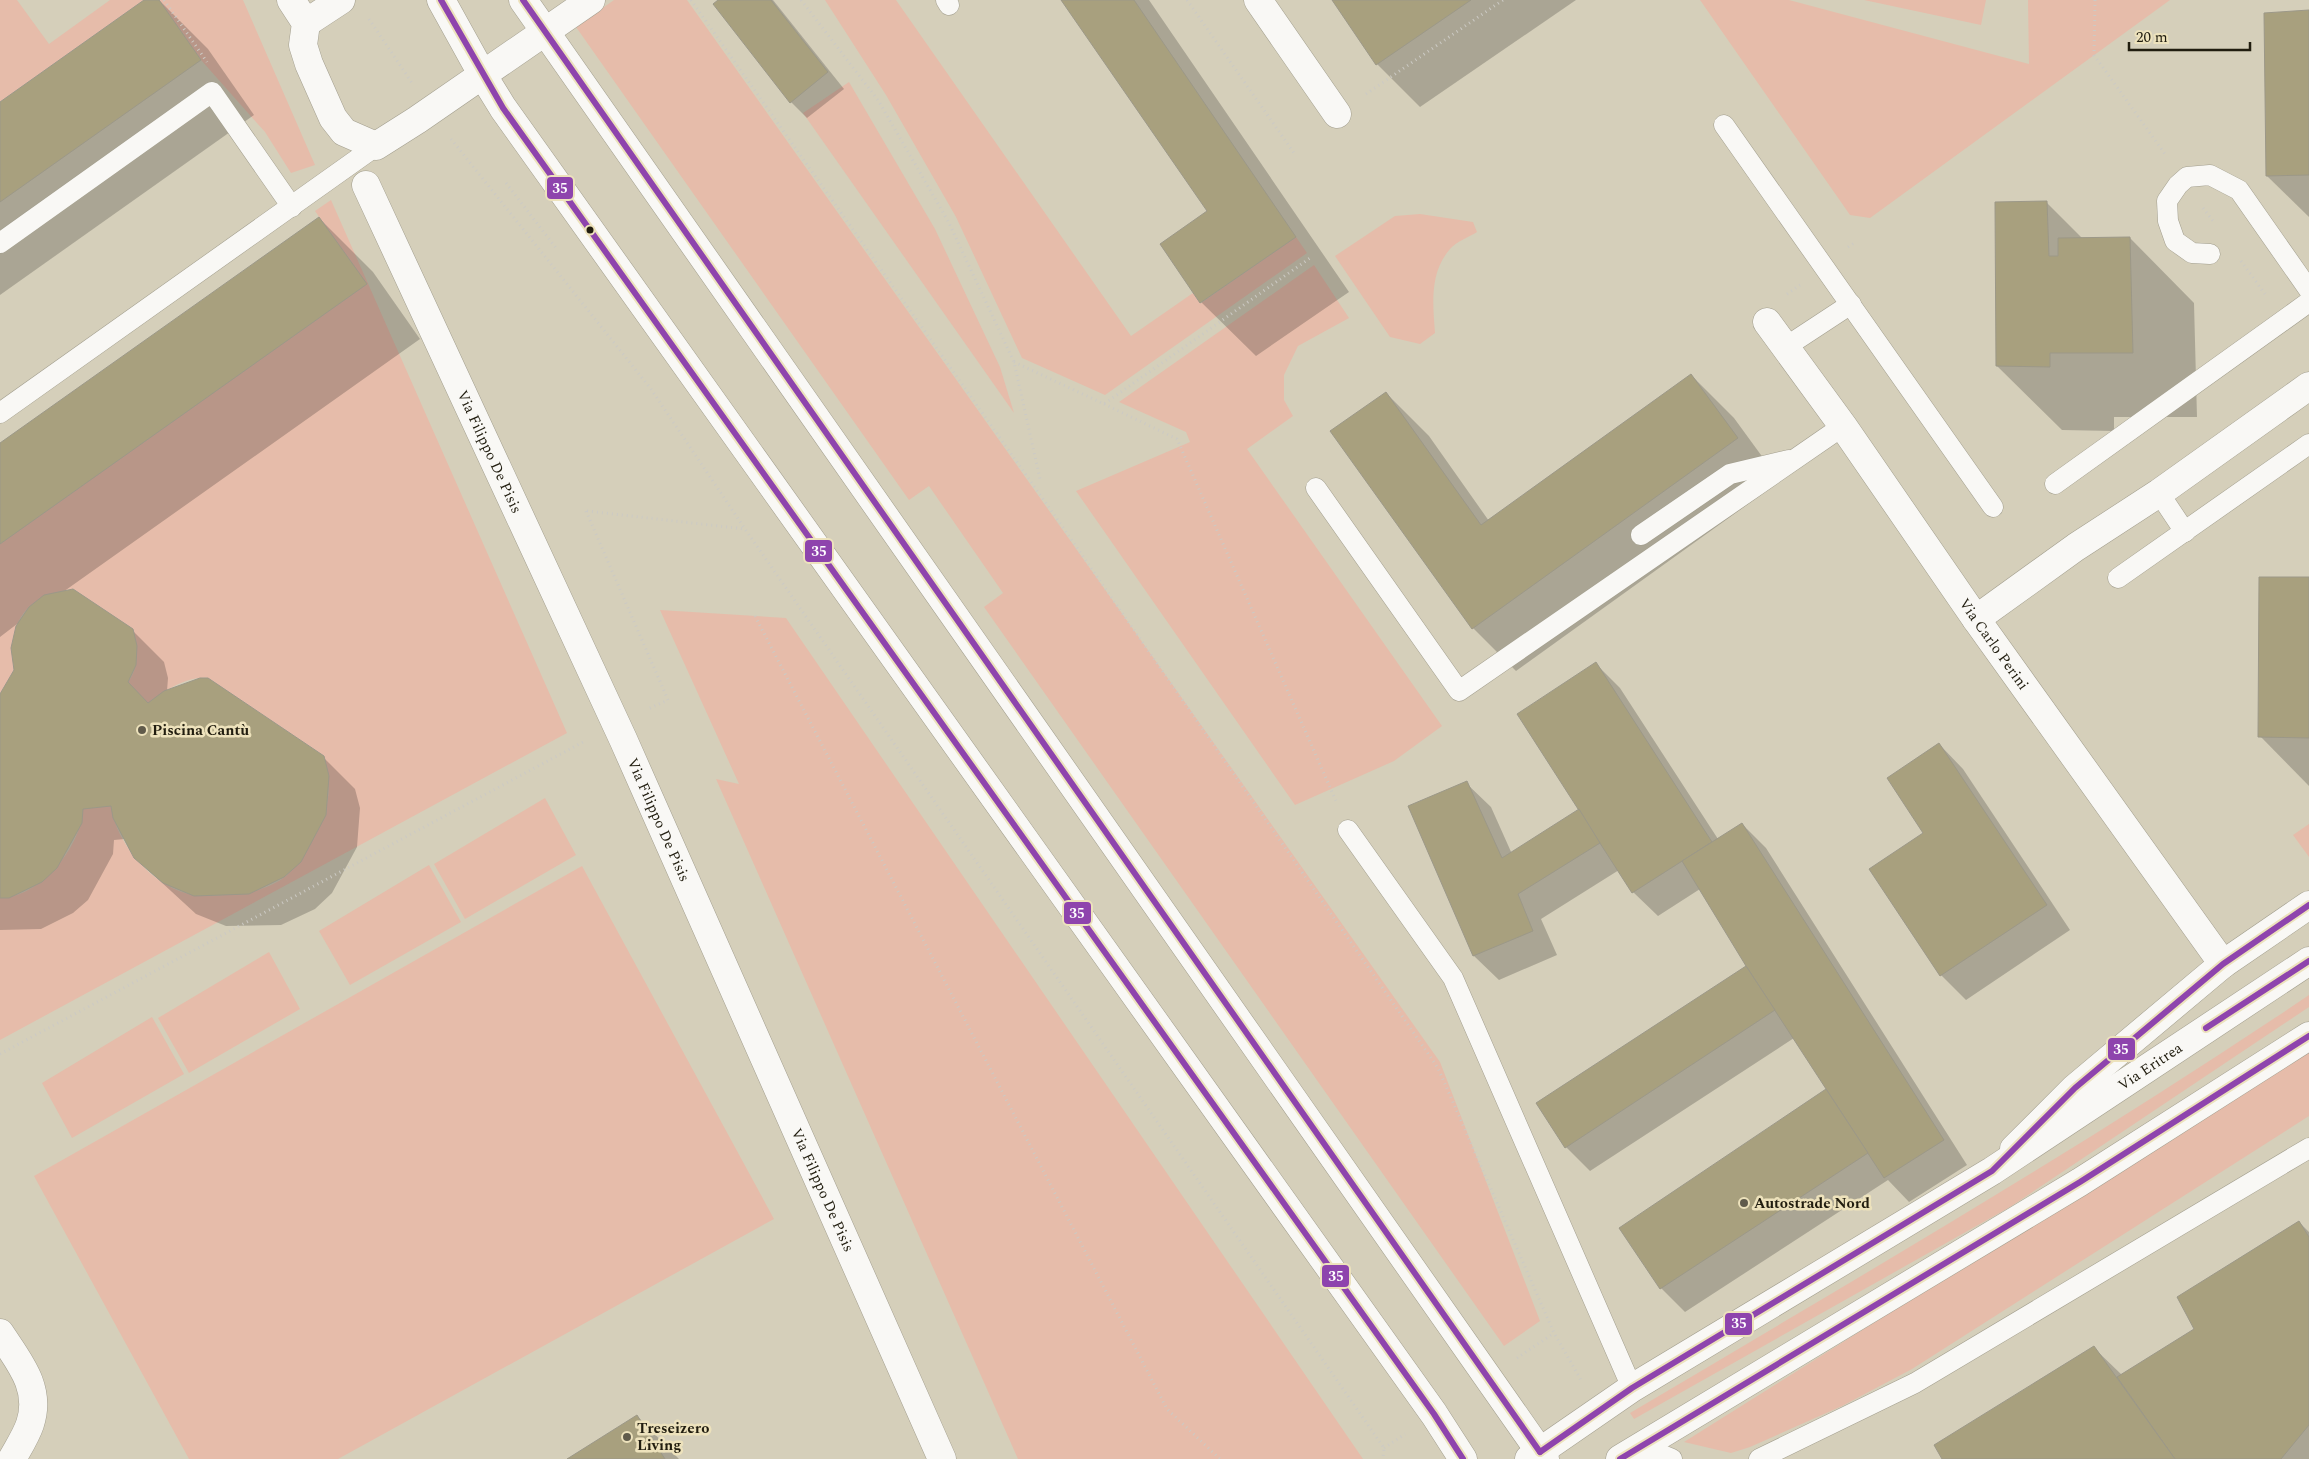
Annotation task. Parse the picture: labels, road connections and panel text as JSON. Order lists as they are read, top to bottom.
{
  "streets": {
    "street": ["Via Filippo De Pisis", "Via Carlo Perini", "Via Eritrea"]
  },
  "crossings": [
    ["Via Carlo Perini", "Via Eritrea"]
  ],
  "places": ["Piscina Cantù", "Autostrade Nord", "Treseizero Living"],
  "lines": ["transit line 35"],
  "scale_bar": "20 m"
}
